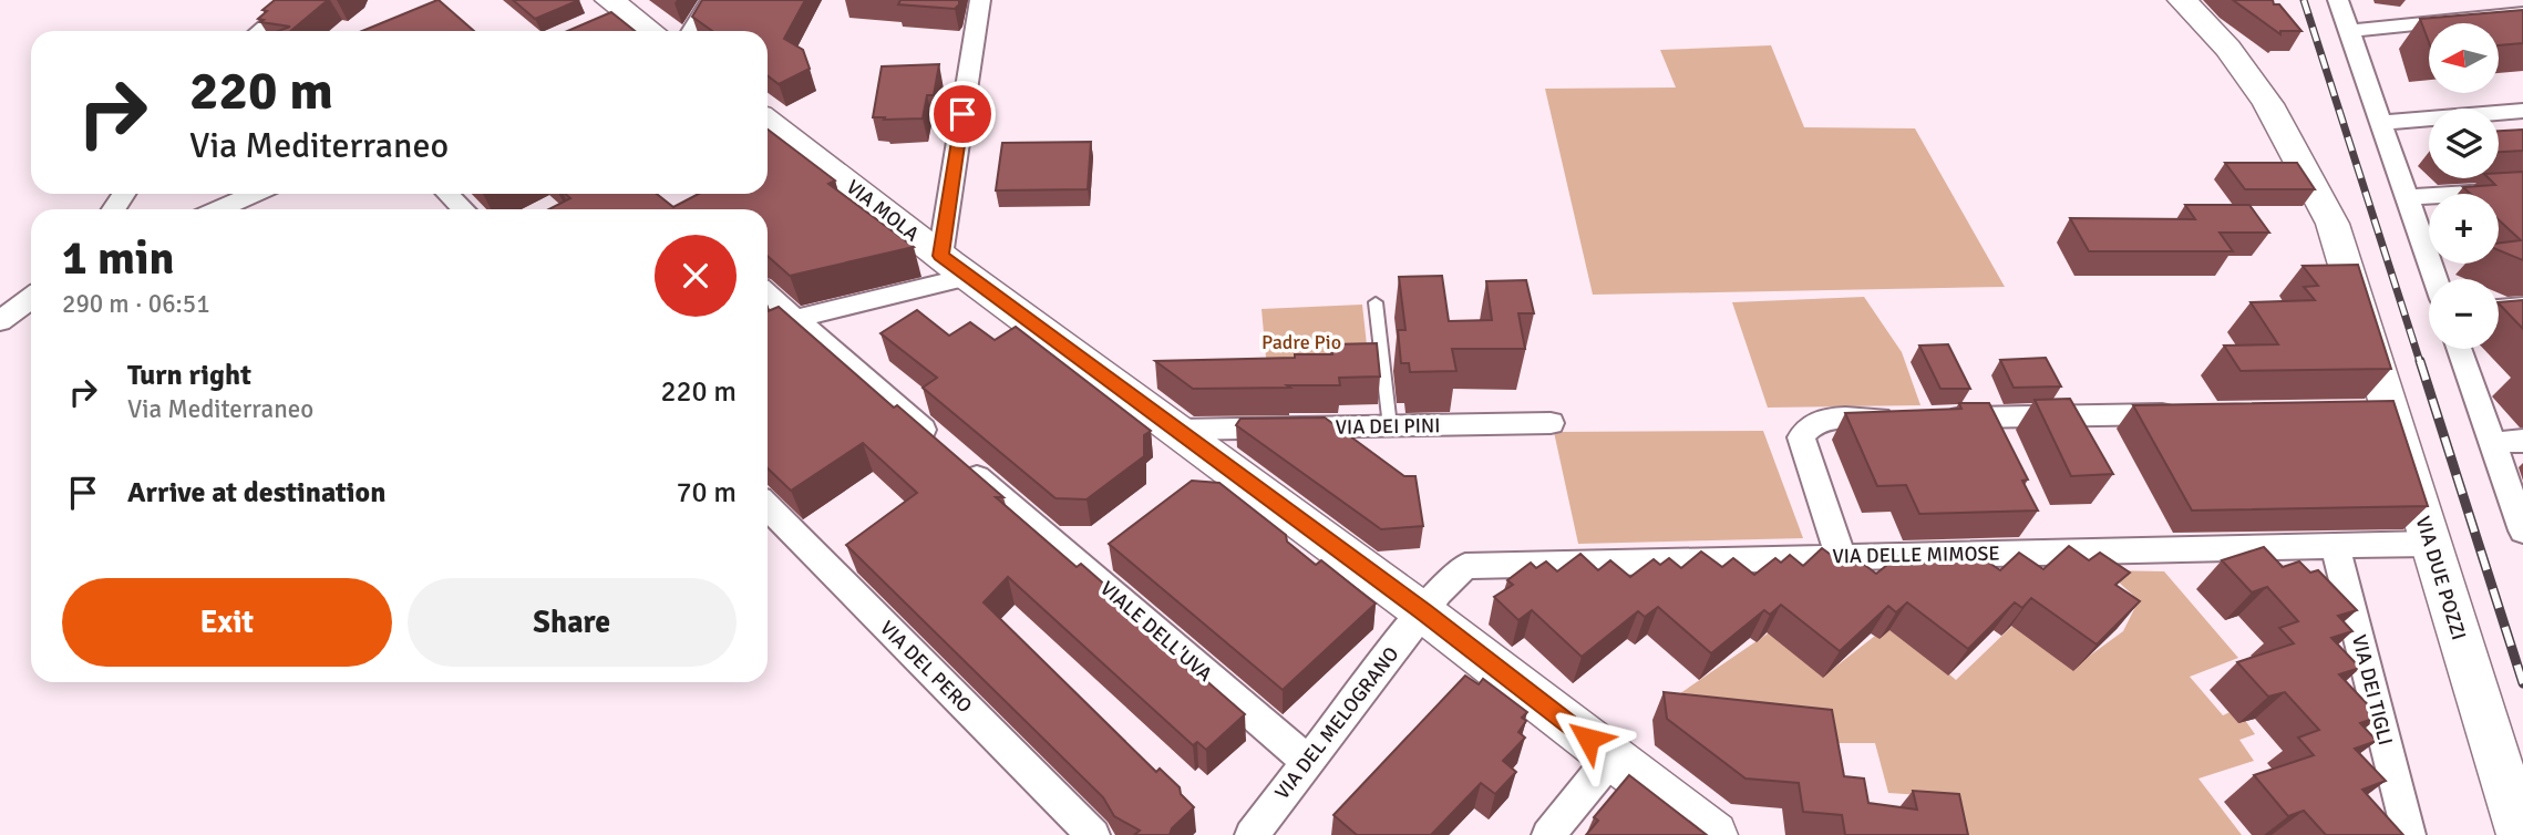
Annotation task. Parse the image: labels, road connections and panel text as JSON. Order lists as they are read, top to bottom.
{
  "streets": {
    "main road": ["VIA MOLA", "VIA DUE POZZI"],
    "street": [
      "VIA DEI PINI",
      "VIA DELLE MIMOSE",
      "VIALE DELL'UVA",
      "VIA DEL PERO",
      "VIA DEI TIGLI",
      "VIA DEL MELOGRANO"
    ]
  },
  "crossings": [
    ["VIA MOLA", "VIA DEI PINI"],
    ["VIA MOLA", "VIA DELLE MIMOSE"],
    ["VIA MOLA", "VIA DEL MELOGRANO"],
    ["VIA DELLE MIMOSE", "VIA DUE POZZI"],
    ["VIA DELLE MIMOSE", "VIA DEI TIGLI"],
    ["VIA DELLE MIMOSE", "VIA DEL MELOGRANO"],
    ["VIALE DELL'UVA", "VIA DEL MELOGRANO"]
  ],
  "parks": ["Padre Pio"],
  "north": "left",
  "page": {
    "map_buttons": ["+", "−"],
    "turn": ["220 m", "Via Mediterraneo"],
    "heading": ["1 min", "290 m · 06:51"],
    "list": [
      {
        "name": "Turn right",
        "note": "Via Mediterraneo",
        "value": "220 m"
      },
      {
        "name": "Arrive at destination",
        "value": "70 m"
      }
    ],
    "buttons": ["Exit", "Share"]
  }
}
